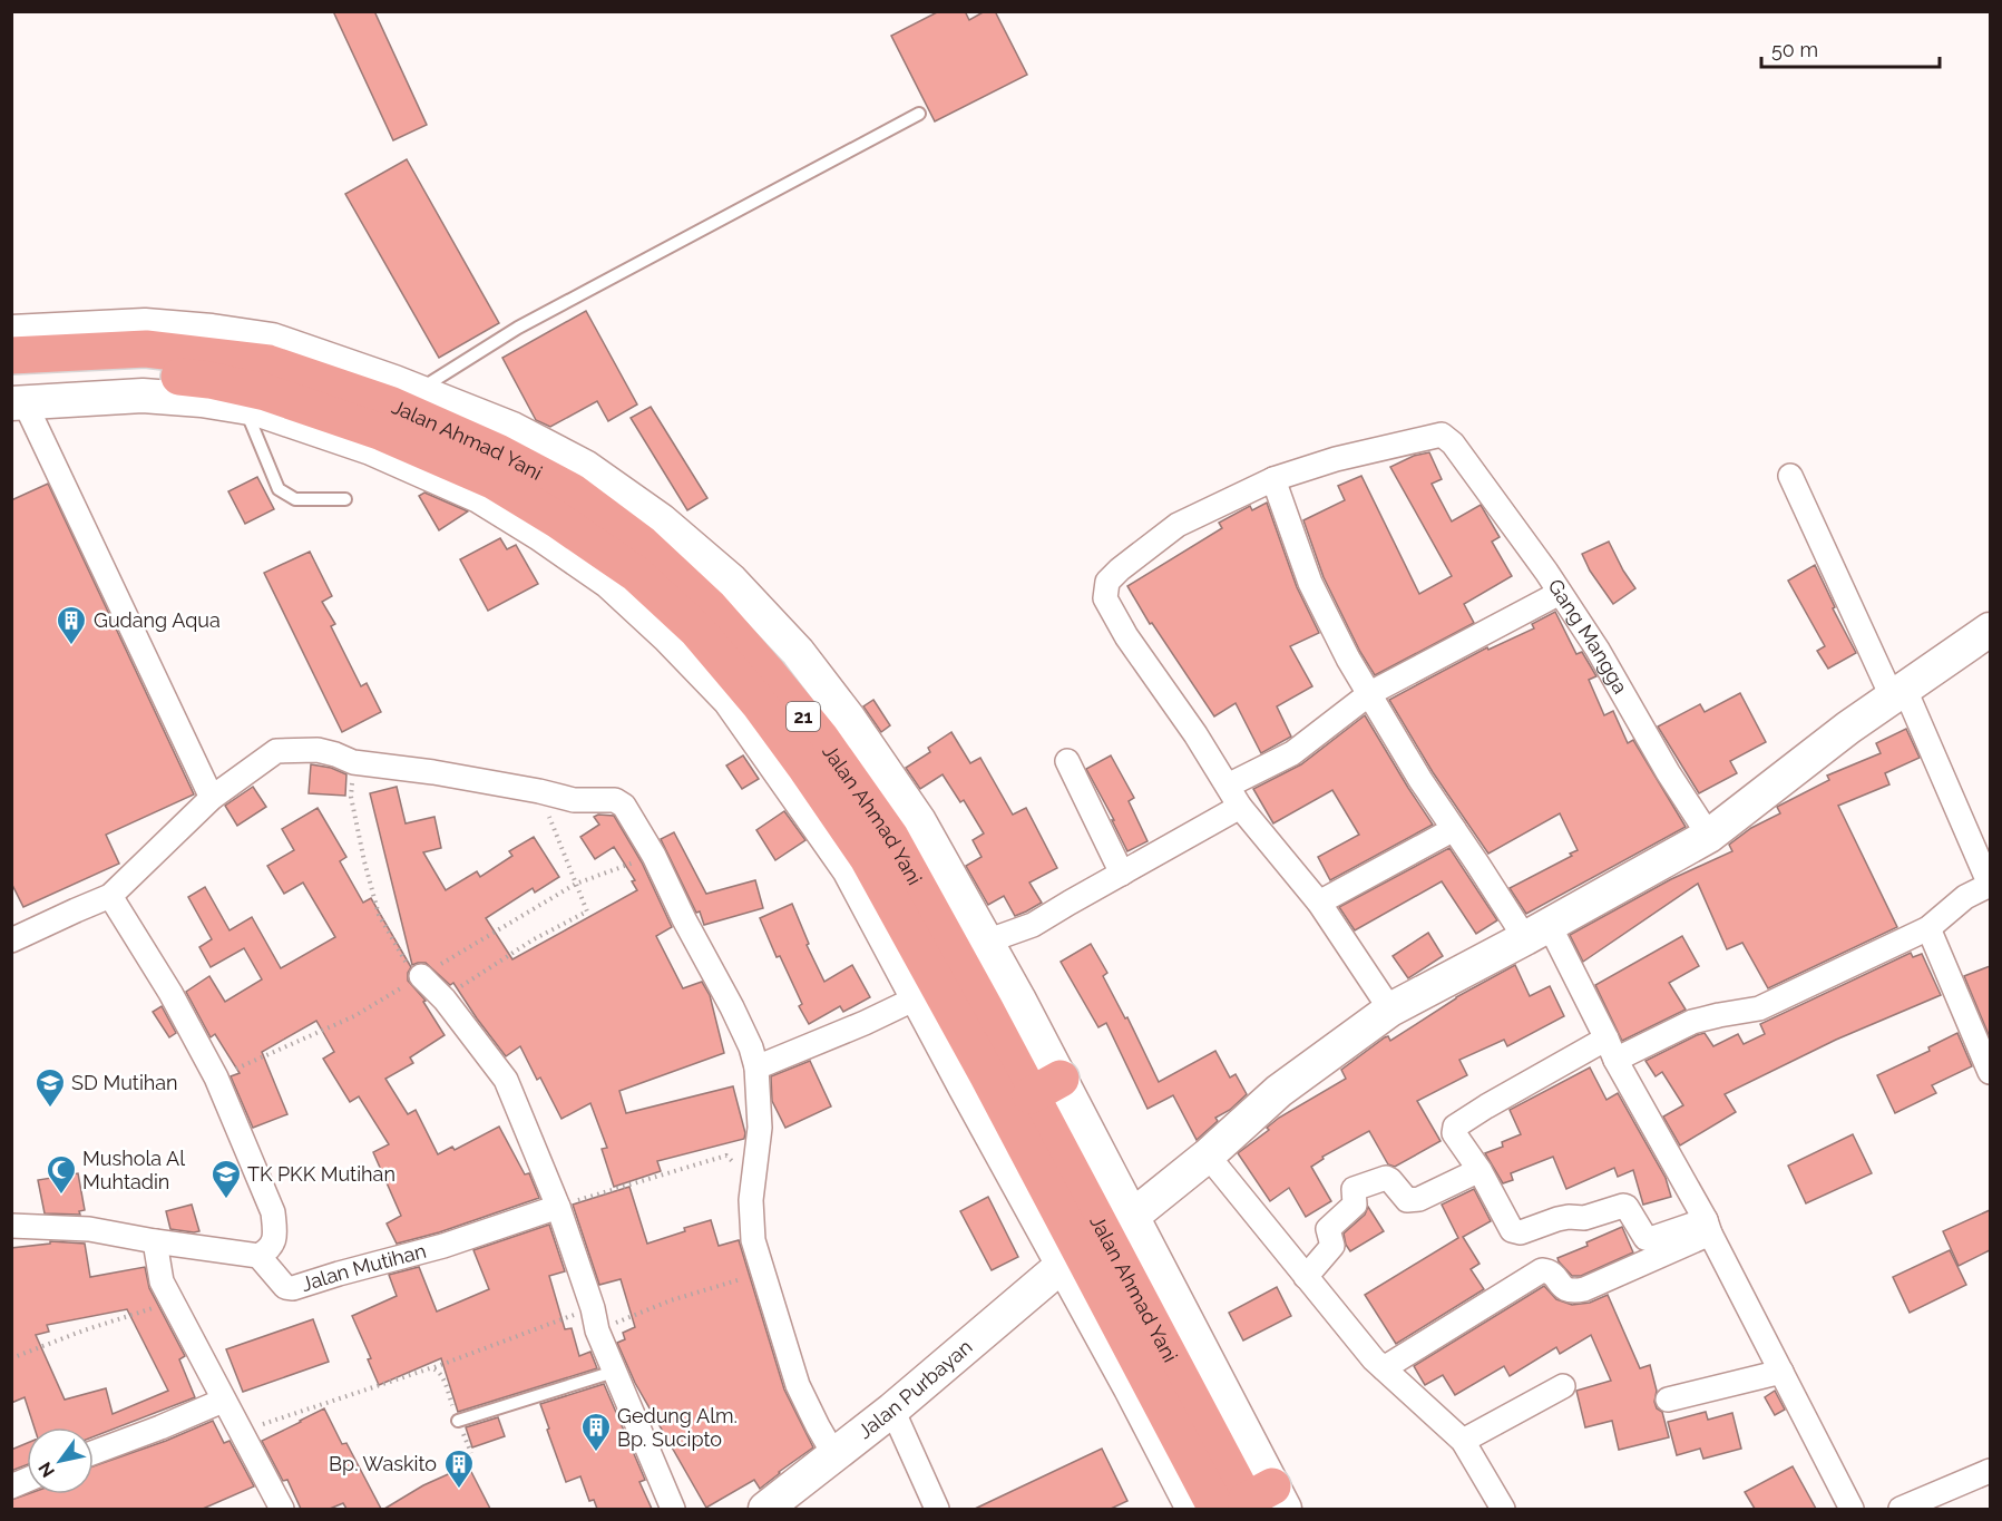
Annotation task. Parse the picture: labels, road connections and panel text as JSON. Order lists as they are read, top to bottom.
{
  "streets": {
    "highway": ["Jalan Ahmad Yani", "21"],
    "street": ["Gang Mangga", "Jalan Mutihan", "Jalan Purbayan"]
  },
  "places": {
    "building": ["Gudang Aqua", "Gedung Alm. Bp. Sucipto", "Bp. Waskito"],
    "school or university": ["SD Mutihan", "TK PKK Mutihan"],
    "mosque": ["Mushola Al Muhtadin"]
  },
  "scale_bar": "50 m",
  "north": "bottom left"
}
